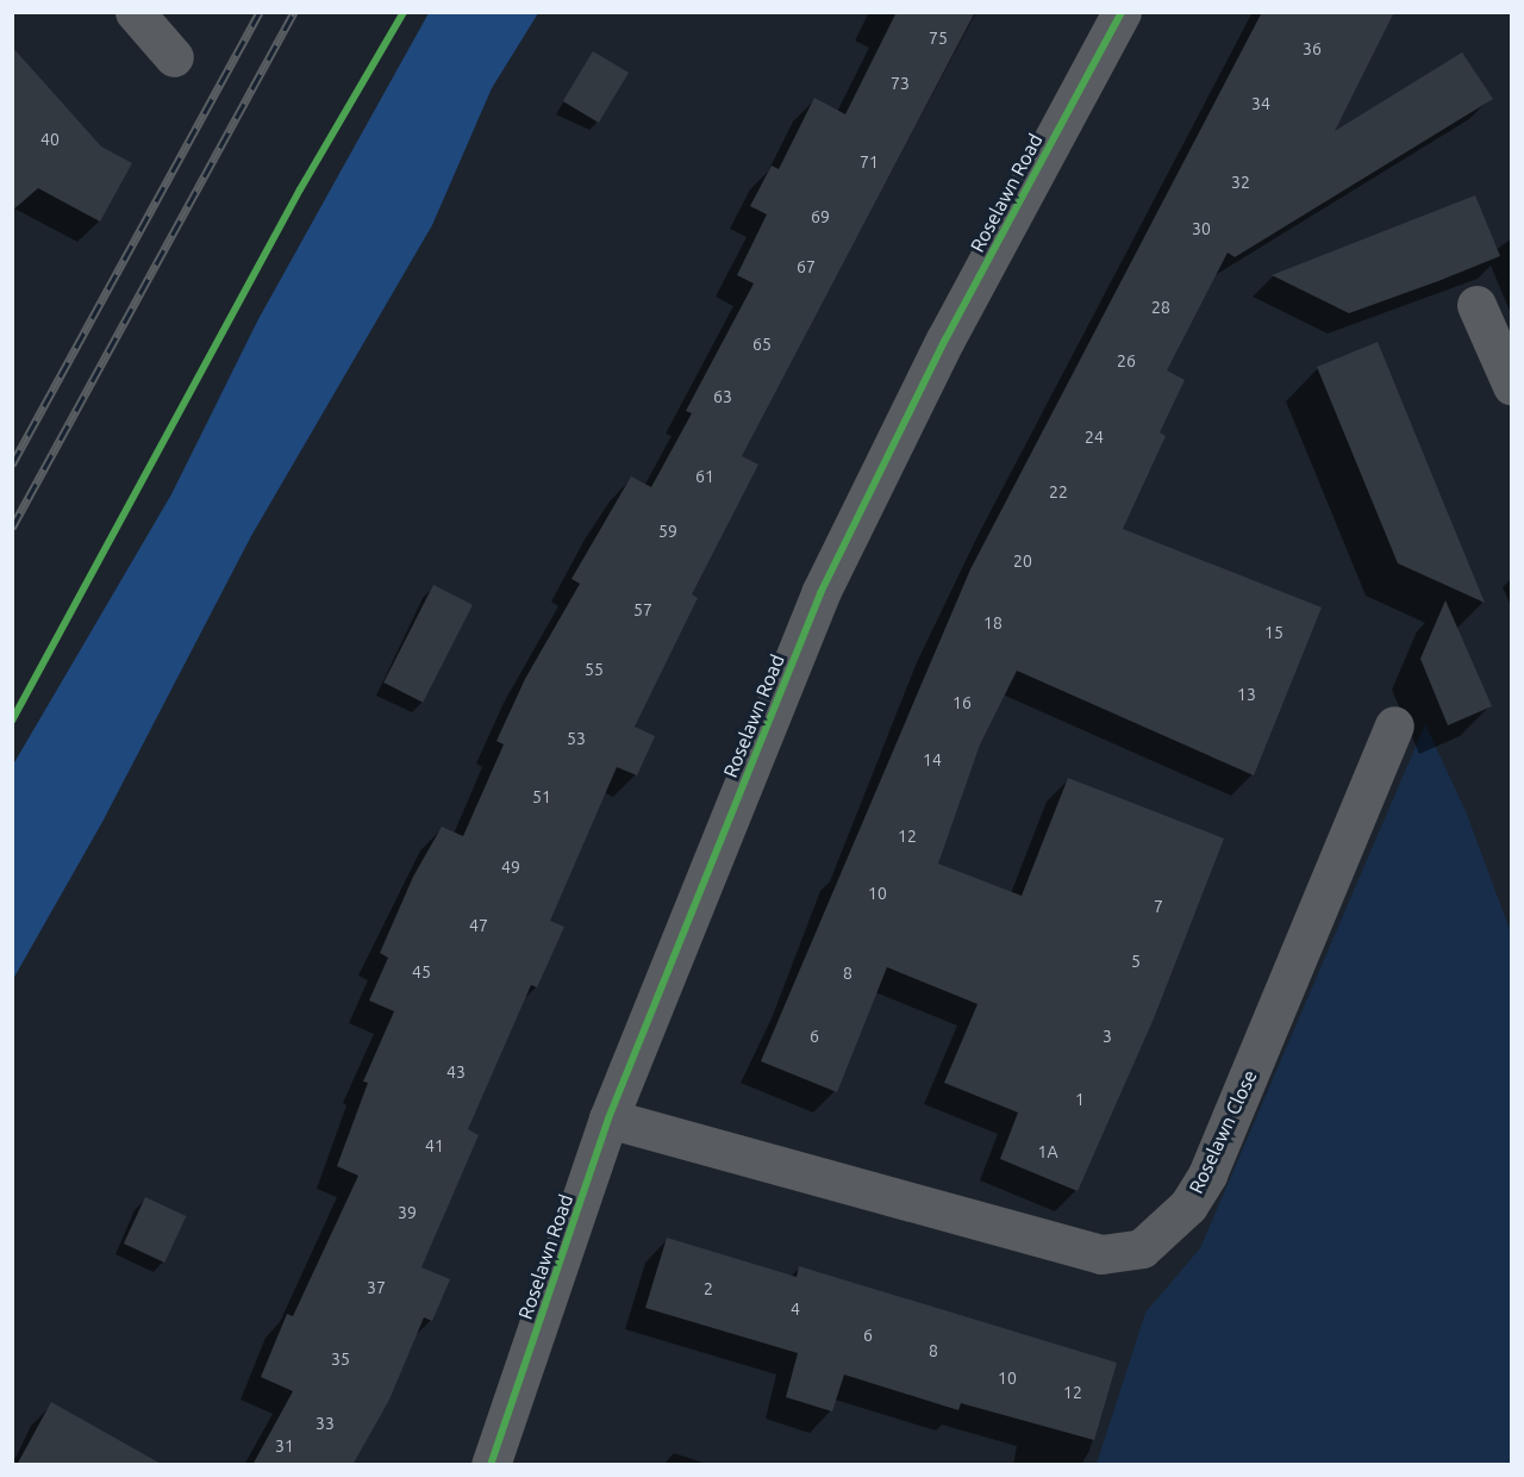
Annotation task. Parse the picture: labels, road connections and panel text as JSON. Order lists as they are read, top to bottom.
{
  "streets": {
    "street": ["Roselawn Road", "Roselawn Close"]
  },
  "crossings": [
    ["Roselawn Road", "Roselawn Close"]
  ],
  "house_numbers": [
    "75",
    "36",
    "73",
    "34",
    "40",
    "71",
    "32",
    "69",
    "30",
    "67",
    "28",
    "65",
    "26",
    "63",
    "24",
    "61",
    "22",
    "59",
    "20",
    "57",
    "18",
    "15",
    "55",
    "13",
    "16",
    "53",
    "14",
    "51",
    "12",
    "49",
    "10",
    "7",
    "47",
    "5",
    "45",
    "8",
    "6",
    "3",
    "43",
    "1",
    "41",
    "1A",
    "39",
    "37",
    "2",
    "4",
    "6",
    "8",
    "35",
    "10",
    "12",
    "33",
    "31"
  ]
}
